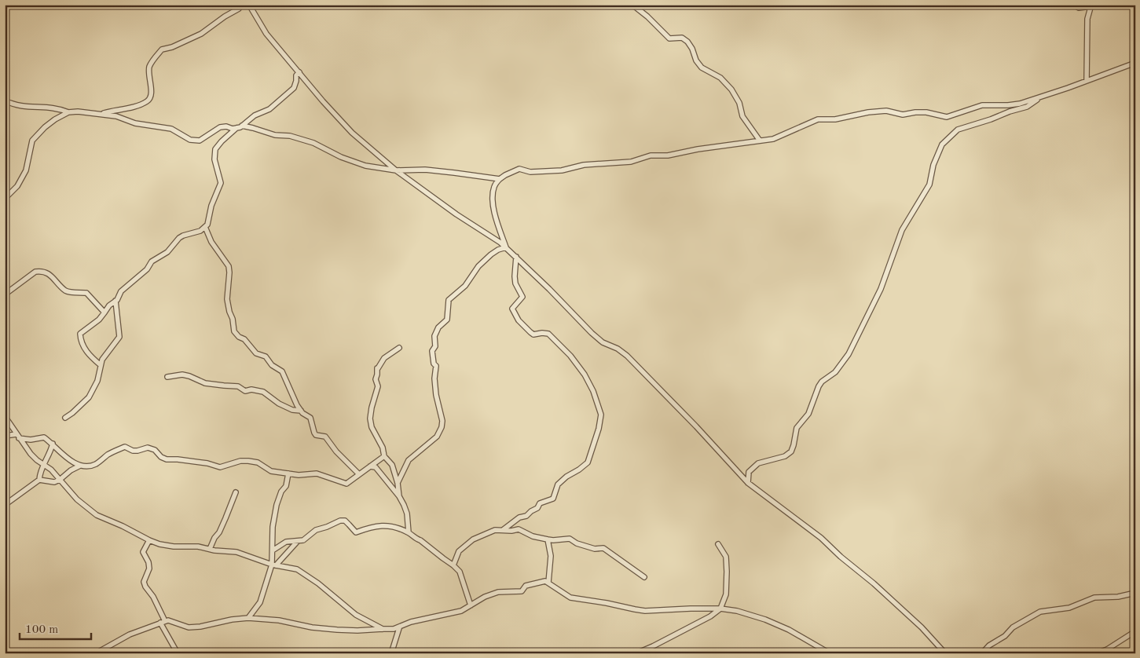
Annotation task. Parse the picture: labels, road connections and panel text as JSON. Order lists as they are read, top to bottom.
{
  "scale_bar": "100 m"
}
